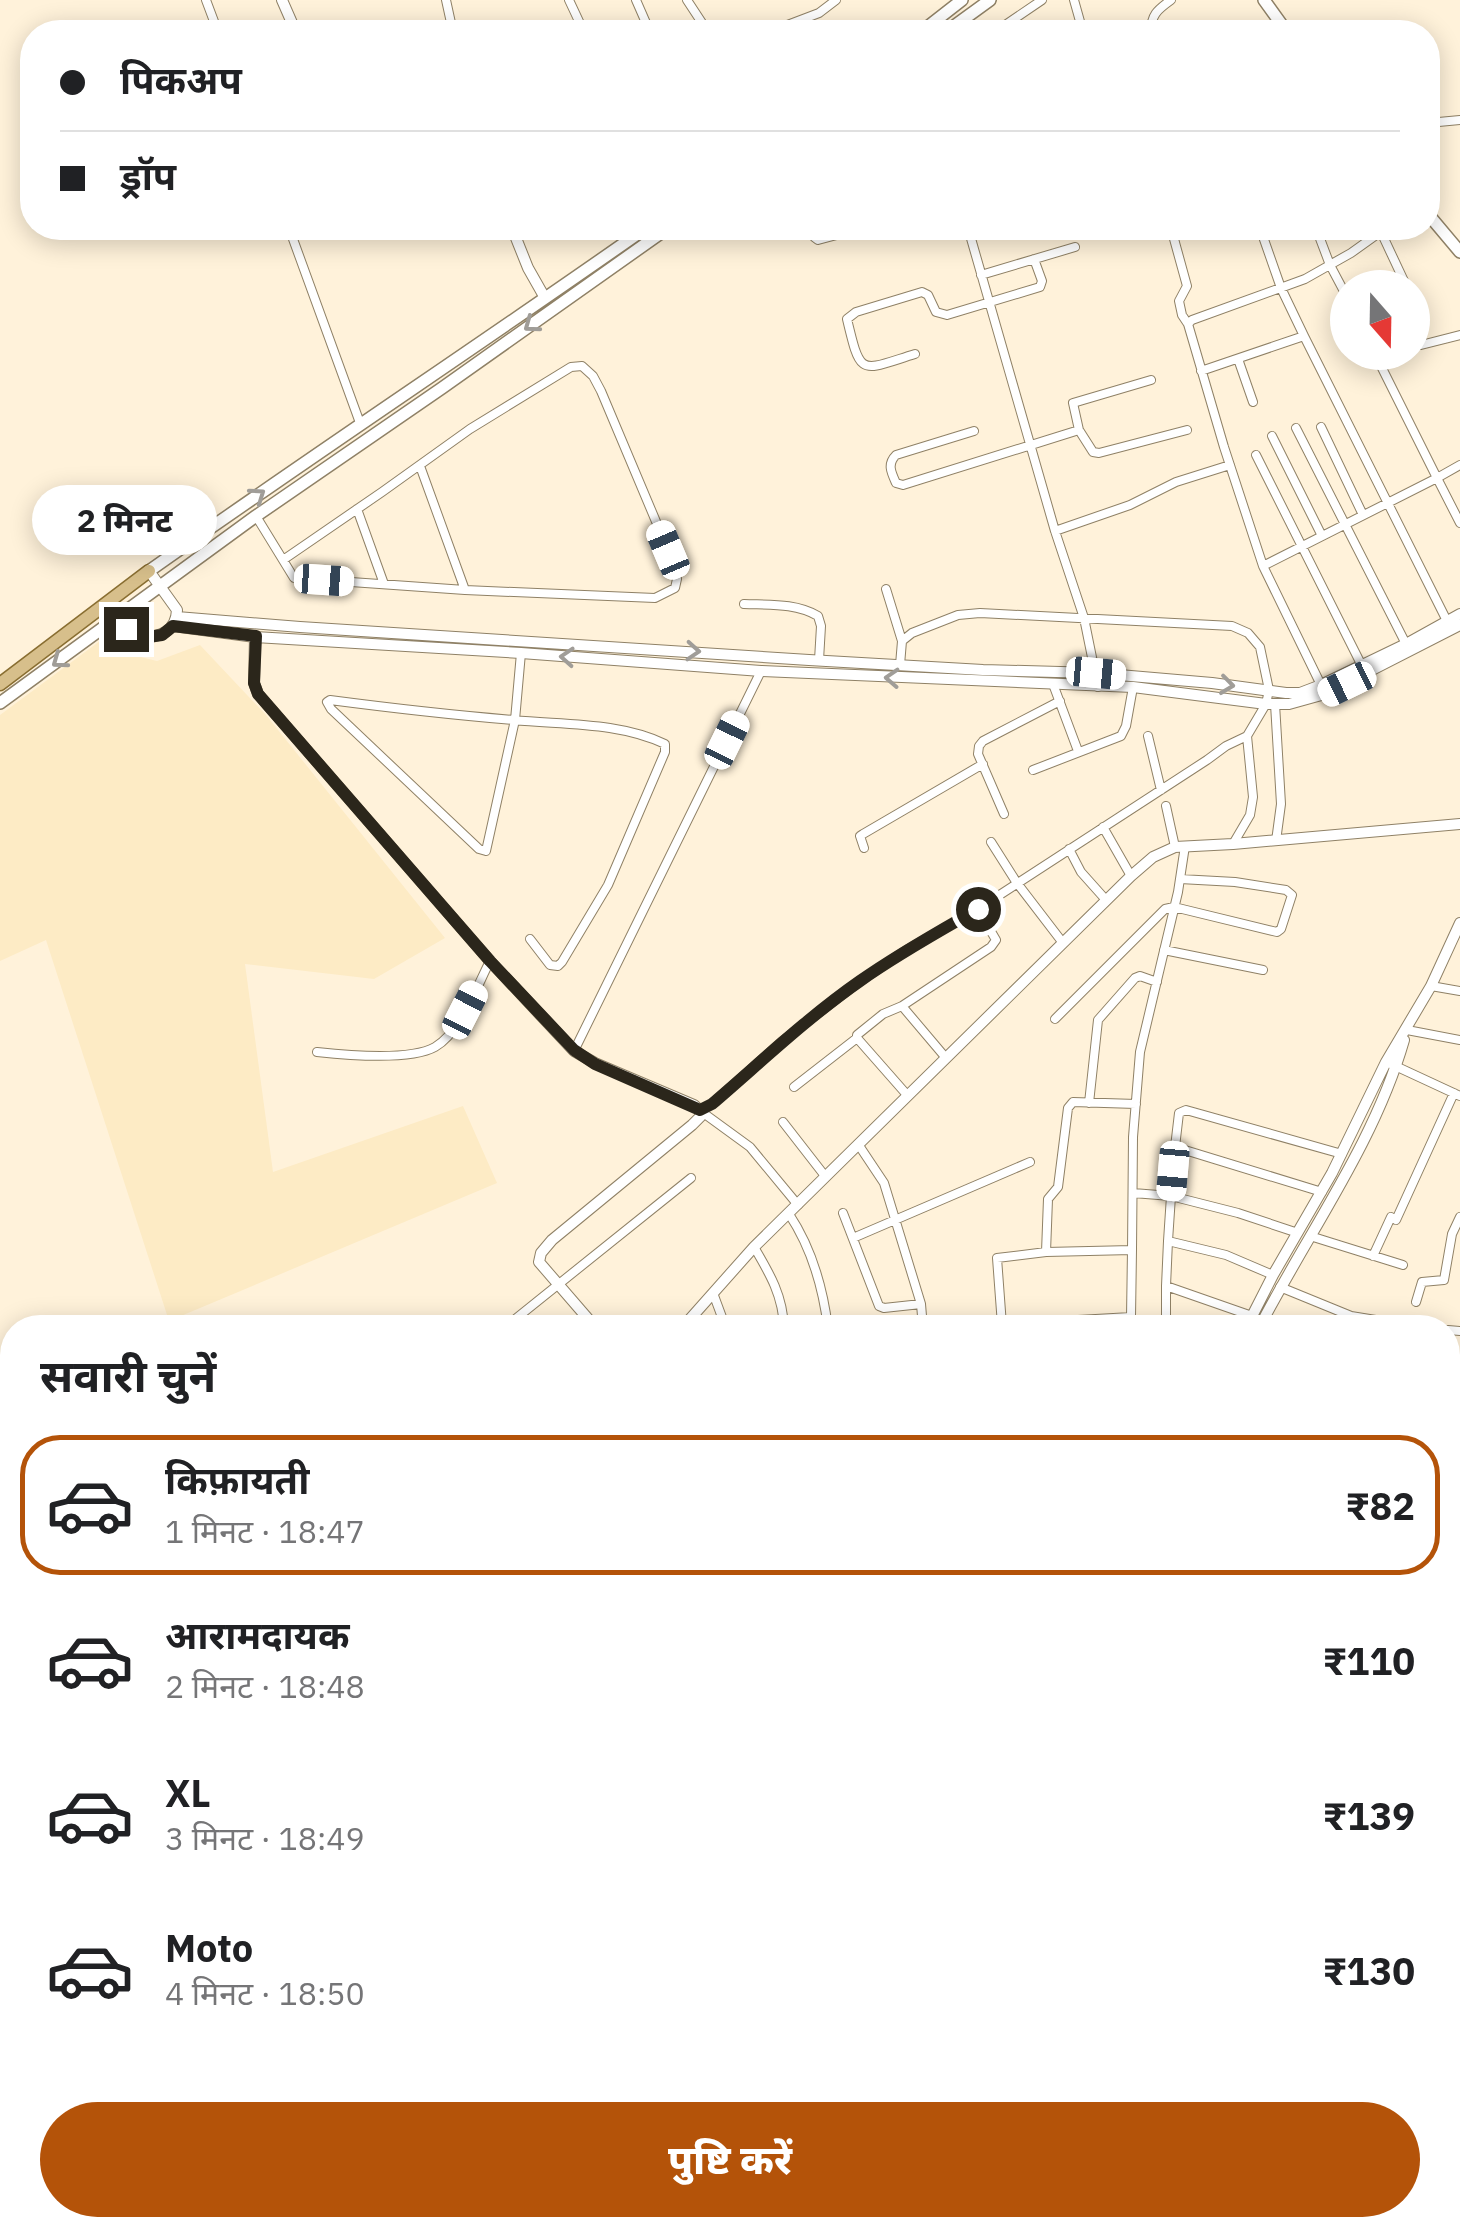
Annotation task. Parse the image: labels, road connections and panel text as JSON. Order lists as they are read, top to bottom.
{
  "north": "bottom",
  "page": {
    "banner": ["पिकअप", "ड्रॉप"],
    "bubble": "2 मिनट",
    "heading": "सवारी चुनें",
    "list": [
      {
        "name": "किफ़ायती",
        "note": "1 मिनट · 18:47",
        "value": "₹82"
      },
      {
        "name": "आरामदायक",
        "note": "2 मिनट · 18:48",
        "value": "₹110"
      },
      {
        "name": "XL",
        "note": "3 मिनट · 18:49",
        "value": "₹139"
      },
      {
        "name": "Moto",
        "note": "4 मिनट · 18:50",
        "value": "₹130"
      }
    ],
    "buttons": "पुष्टि करें"
  }
}
